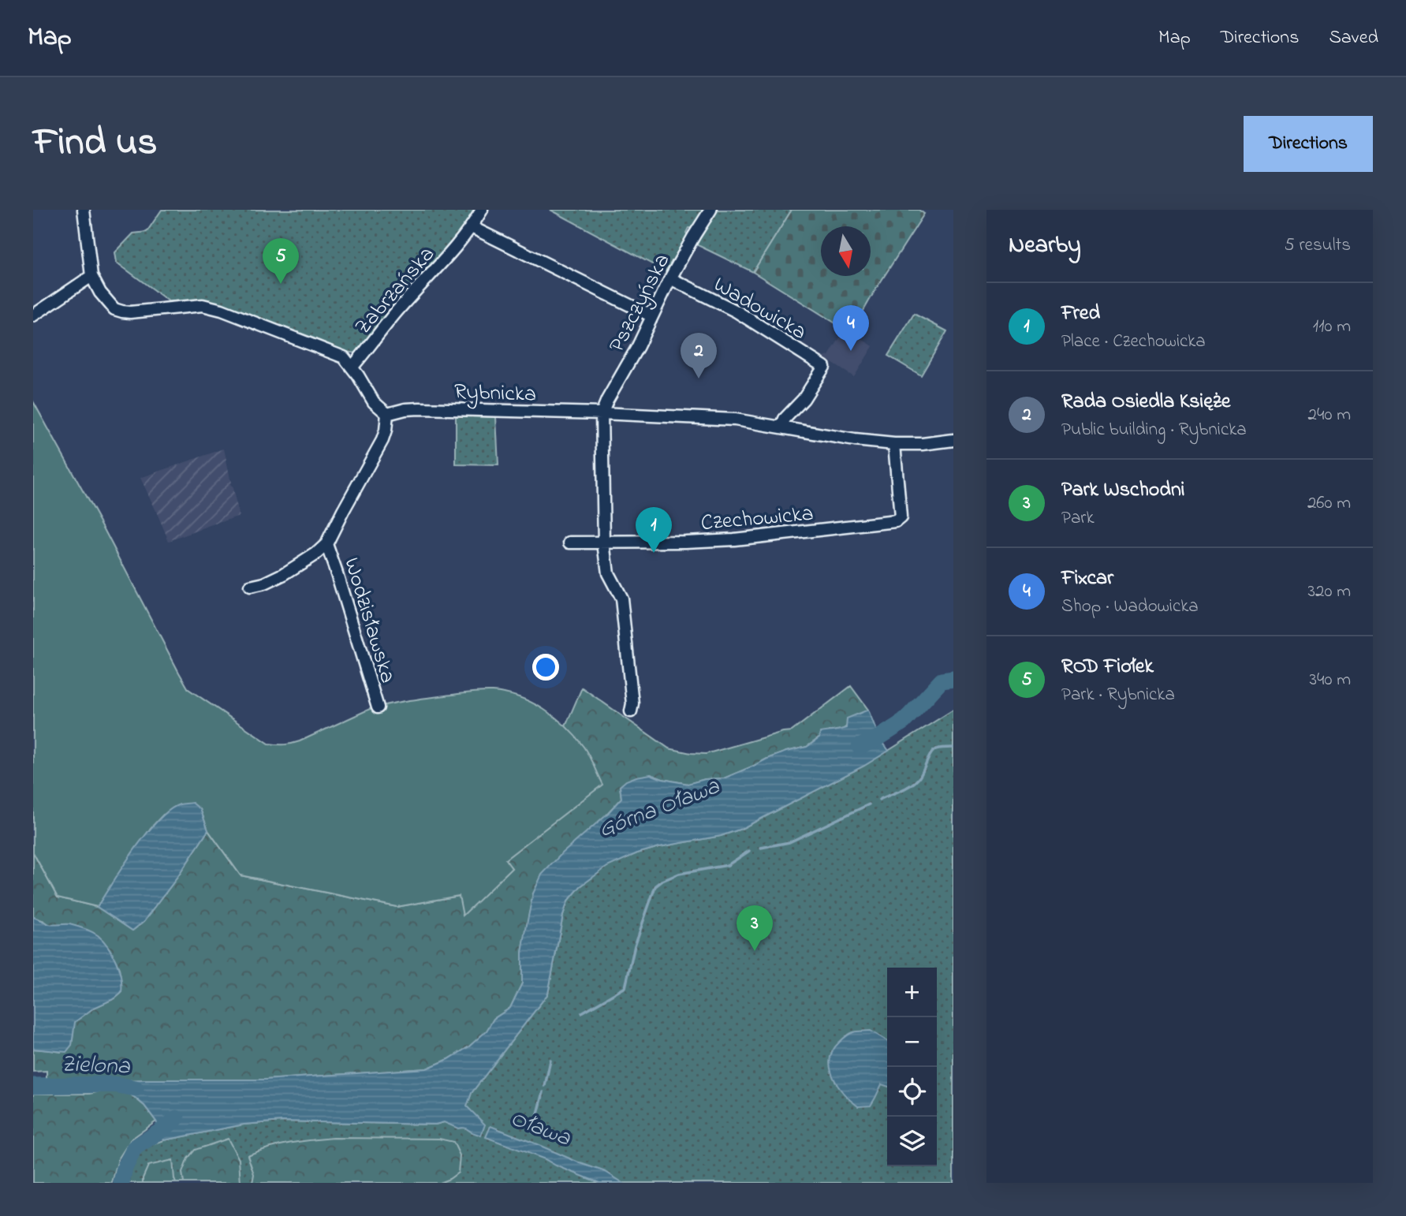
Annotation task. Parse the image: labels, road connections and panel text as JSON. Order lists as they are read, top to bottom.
{
  "streets": {
    "street": [
      "Zabrzańska",
      "Pszczyńska",
      "Wadowicka",
      "Rybnicka",
      "Czechowicka",
      "Wodzisławska"
    ]
  },
  "crossings": [
    ["Pszczyńska", "Wadowicka"],
    ["Pszczyńska", "Rybnicka"],
    ["Wadowicka", "Rybnicka"],
    ["Rybnicka", "Czechowicka"],
    ["Rybnicka", "Wodzisławska"]
  ],
  "water": ["Górna Oława", "Zielona", "Oława"],
  "north": "bottom",
  "page": {
    "header": "Map",
    "nav": ["Map", "Directions", "Saved"],
    "title": "Find us",
    "buttons": "Directions",
    "heading": ["Nearby", "5 results"],
    "pins": [
      "5",
      "4",
      "2",
      "1",
      "3"
    ],
    "list": [
      {
        "mark": "1",
        "name": "Fred",
        "note": "Place · Czechowicka",
        "value": "110 m"
      },
      {
        "mark": "2",
        "name": "Rada Osiedla Księże",
        "note": "Public building · Rybnicka",
        "value": "240 m"
      },
      {
        "mark": "3",
        "name": "Park Wschodni",
        "note": "Park",
        "value": "260 m"
      },
      {
        "mark": "4",
        "name": "Fixcar",
        "note": "Shop · Wadowicka",
        "value": "320 m"
      },
      {
        "mark": "5",
        "name": "ROD Fiołek",
        "note": "Park · Rybnicka",
        "value": "340 m"
      }
    ],
    "map_buttons": ["+", "−"]
  }
}
